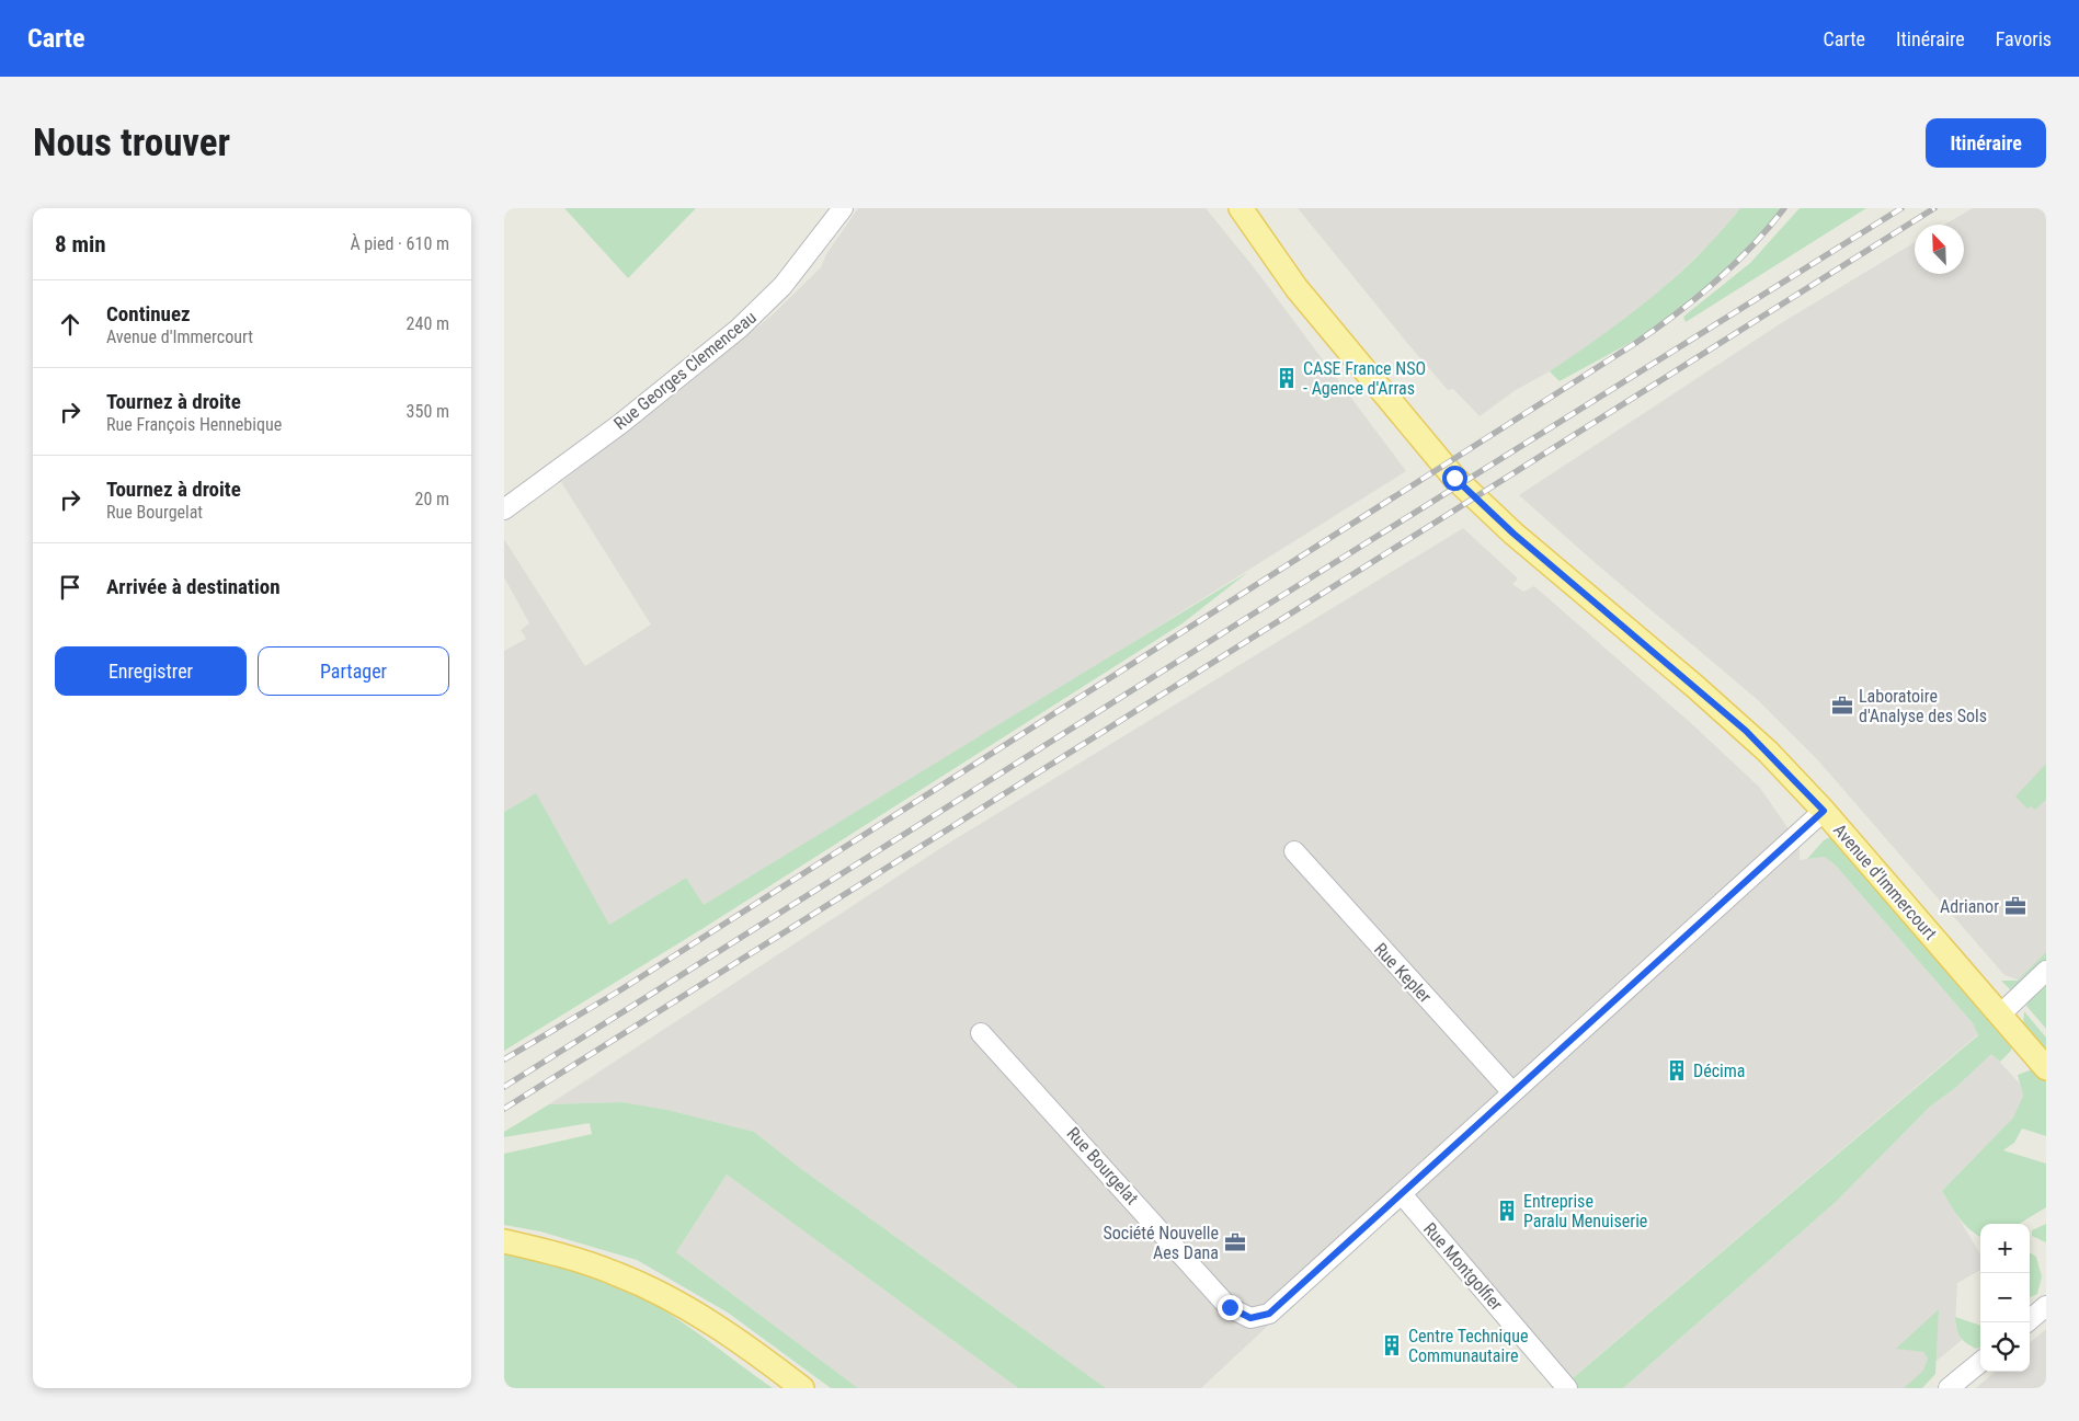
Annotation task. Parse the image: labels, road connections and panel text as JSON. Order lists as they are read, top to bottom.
{
  "streets": {
    "main road": ["Avenue d'Immercourt"],
    "street": [
      "Rue Georges Clemenceau",
      "Rue Kepler",
      "Rue Bourgelat",
      "Rue Montgolfier"
    ]
  },
  "crossings": [
    ["Rue Bourgelat", "Rue Montgolfier"]
  ],
  "places": {
    "building": [
      "CASE France NSO - Agence d'Arras",
      "Décima",
      "Entreprise Paralu Menuiserie",
      "Centre Technique Communautaire"
    ],
    "office": ["Laboratoire d'Analyse des Sols", "Adrianor", "Société Nouvelle Aes Dana"]
  },
  "north": "top left",
  "page": {
    "header": "Carte",
    "nav": ["Carte", "Itinéraire", "Favoris"],
    "buttons": [
      "Itinéraire",
      ["Enregistrer", "Partager"]
    ],
    "title": "Nous trouver",
    "heading": ["8 min", "À pied · 610 m"],
    "list": [
      ["Continuez", "Avenue d'Immercourt", "240 m"],
      ["Tournez à droite", "Rue François Hennebique", "350 m"],
      ["Tournez à droite", "Rue Bourgelat", "20 m"],
      "Arrivée à destination"
    ],
    "map_buttons": ["+", "−"]
  }
}
